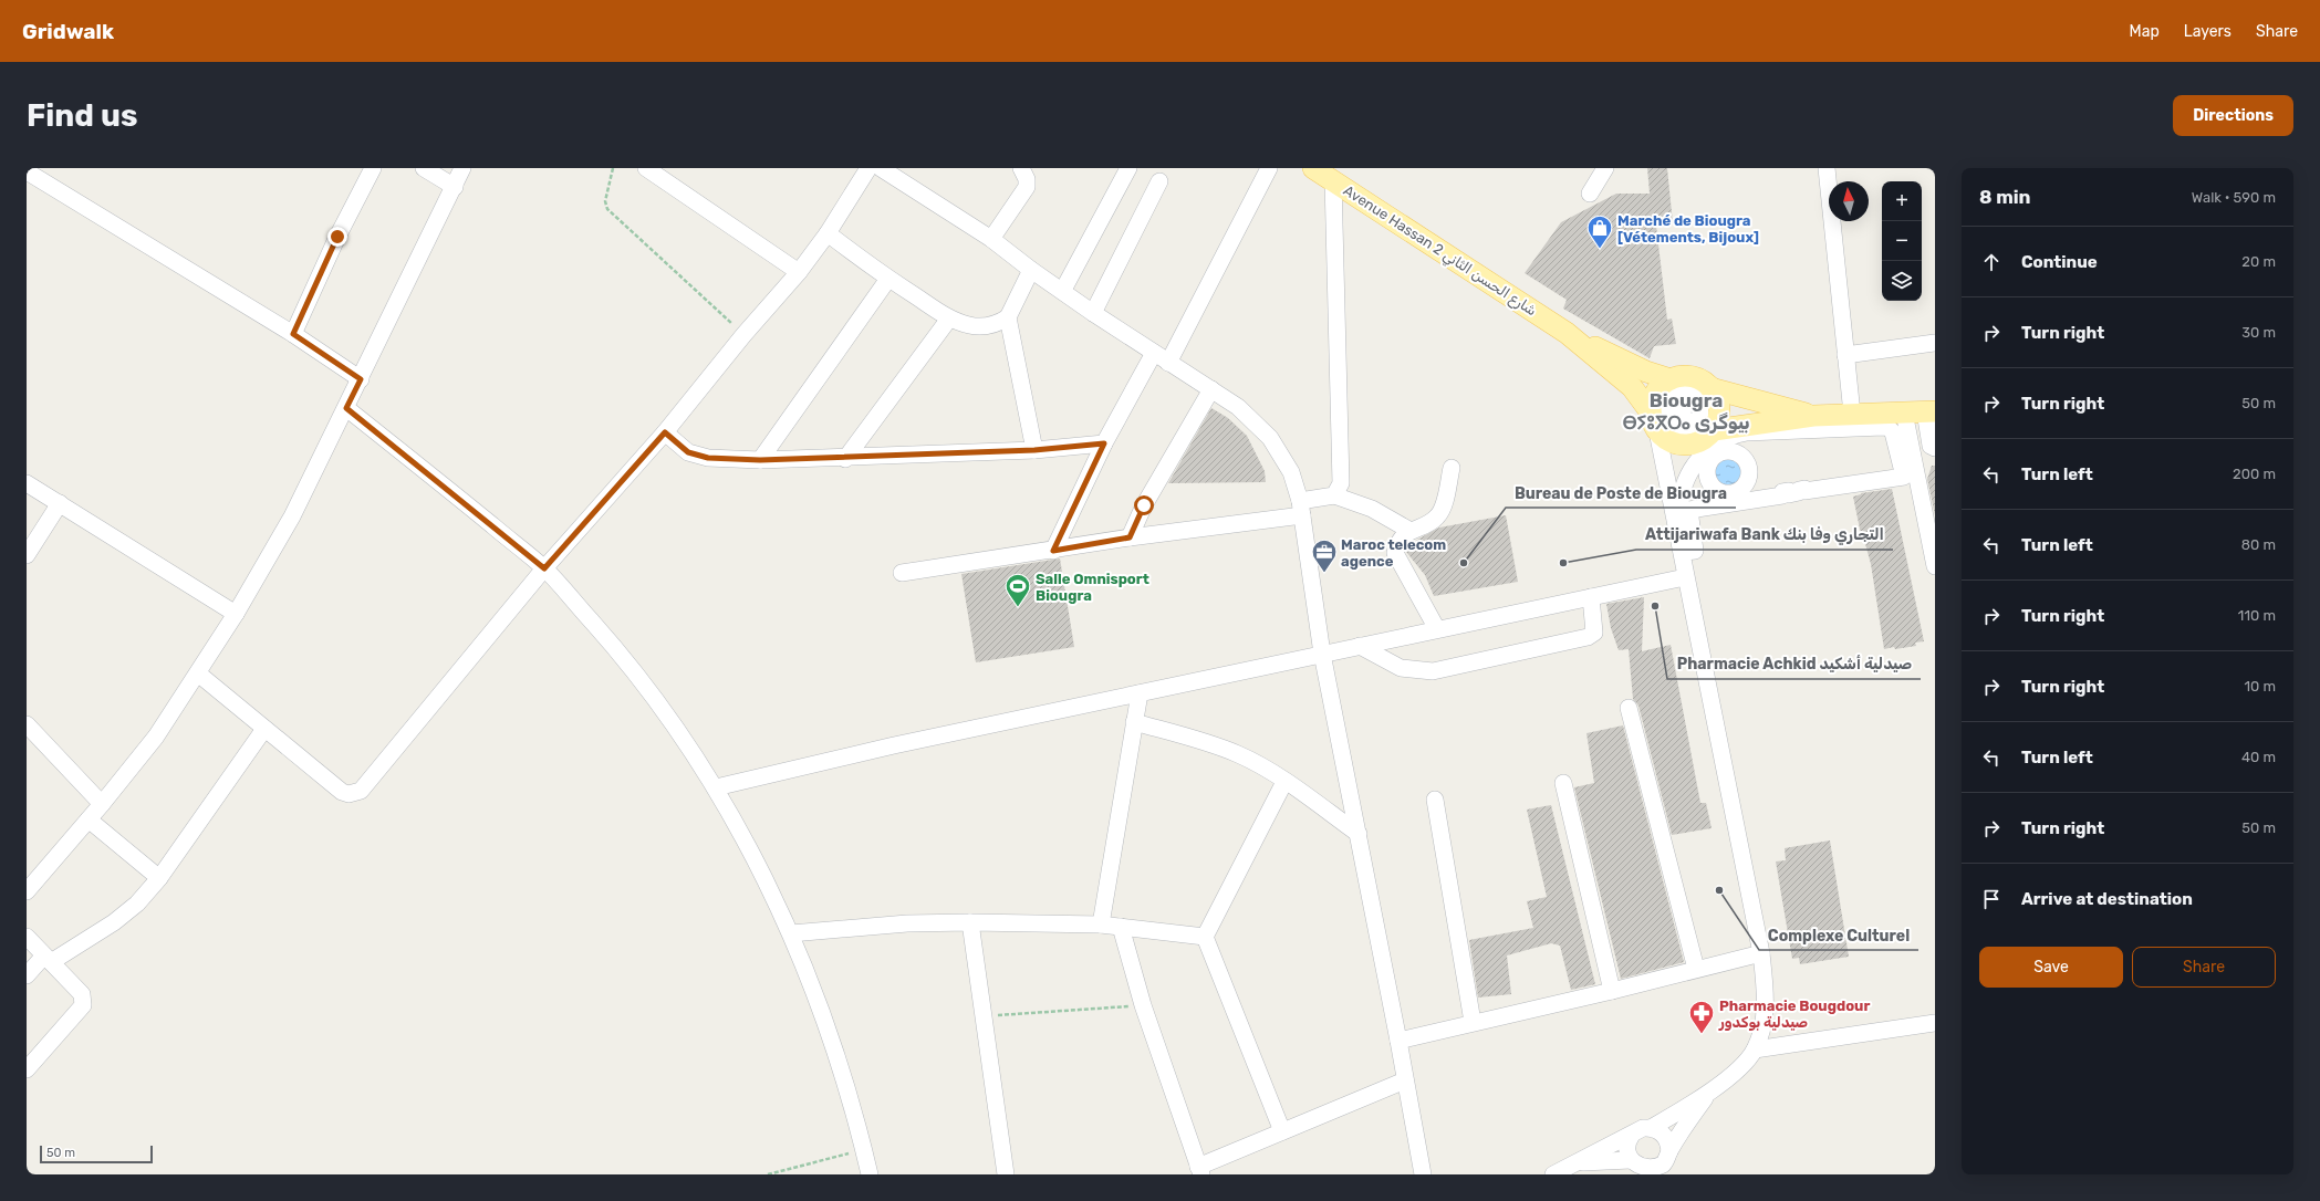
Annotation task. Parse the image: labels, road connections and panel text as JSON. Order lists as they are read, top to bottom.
{
  "streets": {
    "main road": ["Avenue Hassan 2 شارع الحسن الثاني"]
  },
  "districts": ["Biougra ⴱⵢⵓⴳⵔⴰ بيوگرى"],
  "places": {
    "shop": ["Marché de Biougra [Vétements, Bijoux]"],
    "other": [
      "Bureau de Poste de Biougra",
      "Attijariwafa Bank التجاري وفا بنك",
      "Pharmacie Achkid صيدلية أشكيد",
      "Complexe Culturel"
    ],
    "office": ["Maroc telecom agence"],
    "sports": ["Salle Omnisport Biougra"],
    "pharmacy": ["Pharmacie Bougdour صيدلية بوكدور"]
  },
  "scale_bar": "50 m",
  "north": "top",
  "page": {
    "header": "Gridwalk",
    "nav": ["Map", "Layers", "Share"],
    "buttons": [
      "Directions",
      ["Save", "Share"]
    ],
    "title": "Find us",
    "heading": ["8 min", "Walk · 590 m"],
    "map_buttons": ["+", "−"],
    "list": [
      ["Continue", "20 m"],
      ["Turn right", "30 m"],
      ["Turn right", "50 m"],
      ["Turn left", "200 m"],
      ["Turn left", "80 m"],
      ["Turn right", "110 m"],
      ["Turn right", "10 m"],
      ["Turn left", "40 m"],
      ["Turn right", "50 m"],
      "Arrive at destination"
    ],
    "scale": "50 m"
  }
}
